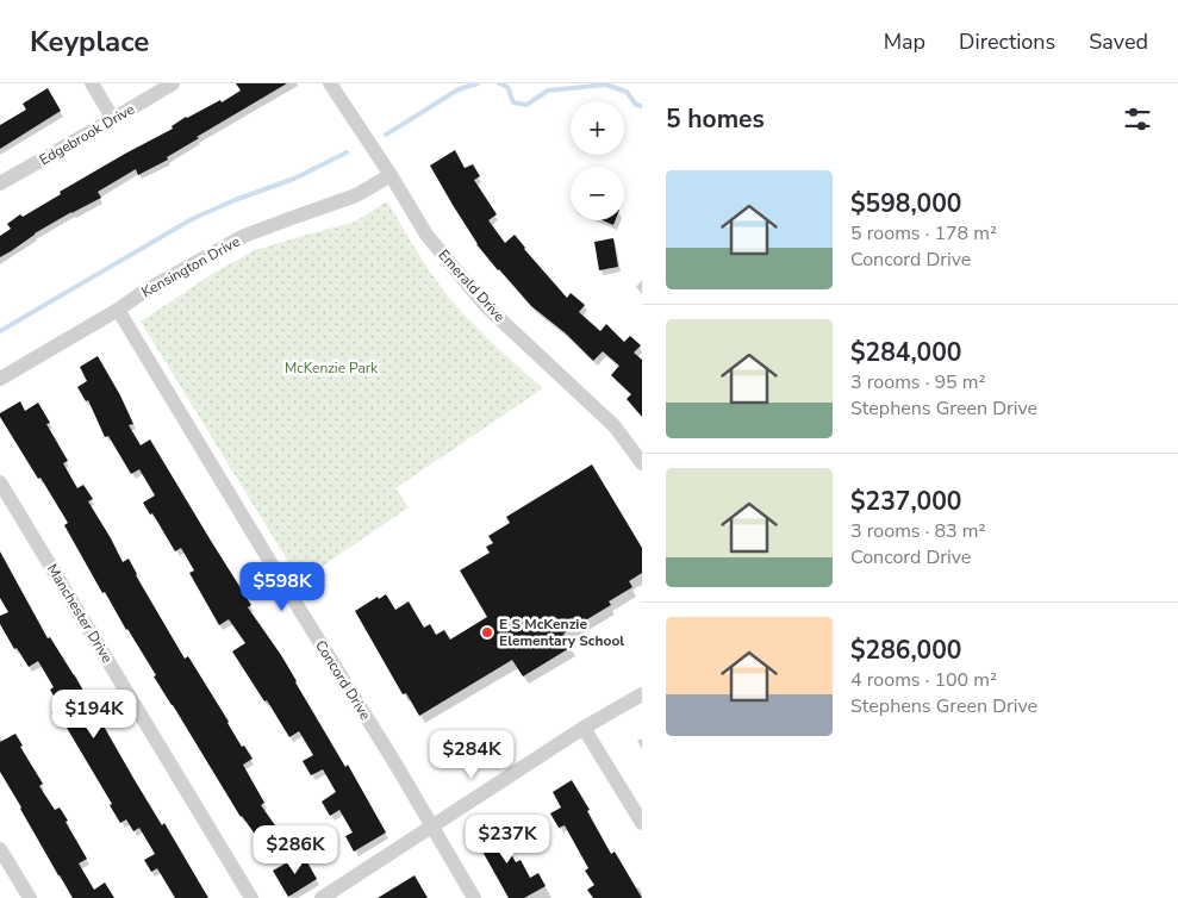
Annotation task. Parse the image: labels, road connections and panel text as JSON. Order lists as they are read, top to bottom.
{
  "streets": {
    "street": [
      "Edgebrook Drive",
      "Kensington Drive",
      "Emerald Drive",
      "Manchester Drive",
      "Concord Drive"
    ]
  },
  "crossings": [
    ["Kensington Drive", "Emerald Drive"],
    ["Kensington Drive", "Concord Drive"]
  ],
  "parks": ["McKenzie Park"],
  "places": ["E S McKenzie Elementary School"],
  "page": {
    "header": "Keyplace",
    "nav": ["Map", "Directions", "Saved"],
    "heading": "5 homes",
    "map_buttons": ["+", "−"],
    "list": [
      {
        "name": "$598,000",
        "note": "5 rooms · 178 m² · Concord Drive"
      },
      {
        "name": "$284,000",
        "note": "3 rooms · 95 m² · Stephens Green Drive"
      },
      {
        "name": "$237,000",
        "note": "3 rooms · 83 m² · Concord Drive"
      },
      {
        "name": "$286,000",
        "note": "4 rooms · 100 m² · Stephens Green Drive"
      }
    ],
    "price": [
      "$598K",
      "$194K",
      "$284K",
      "$237K",
      "$286K"
    ]
  }
}
